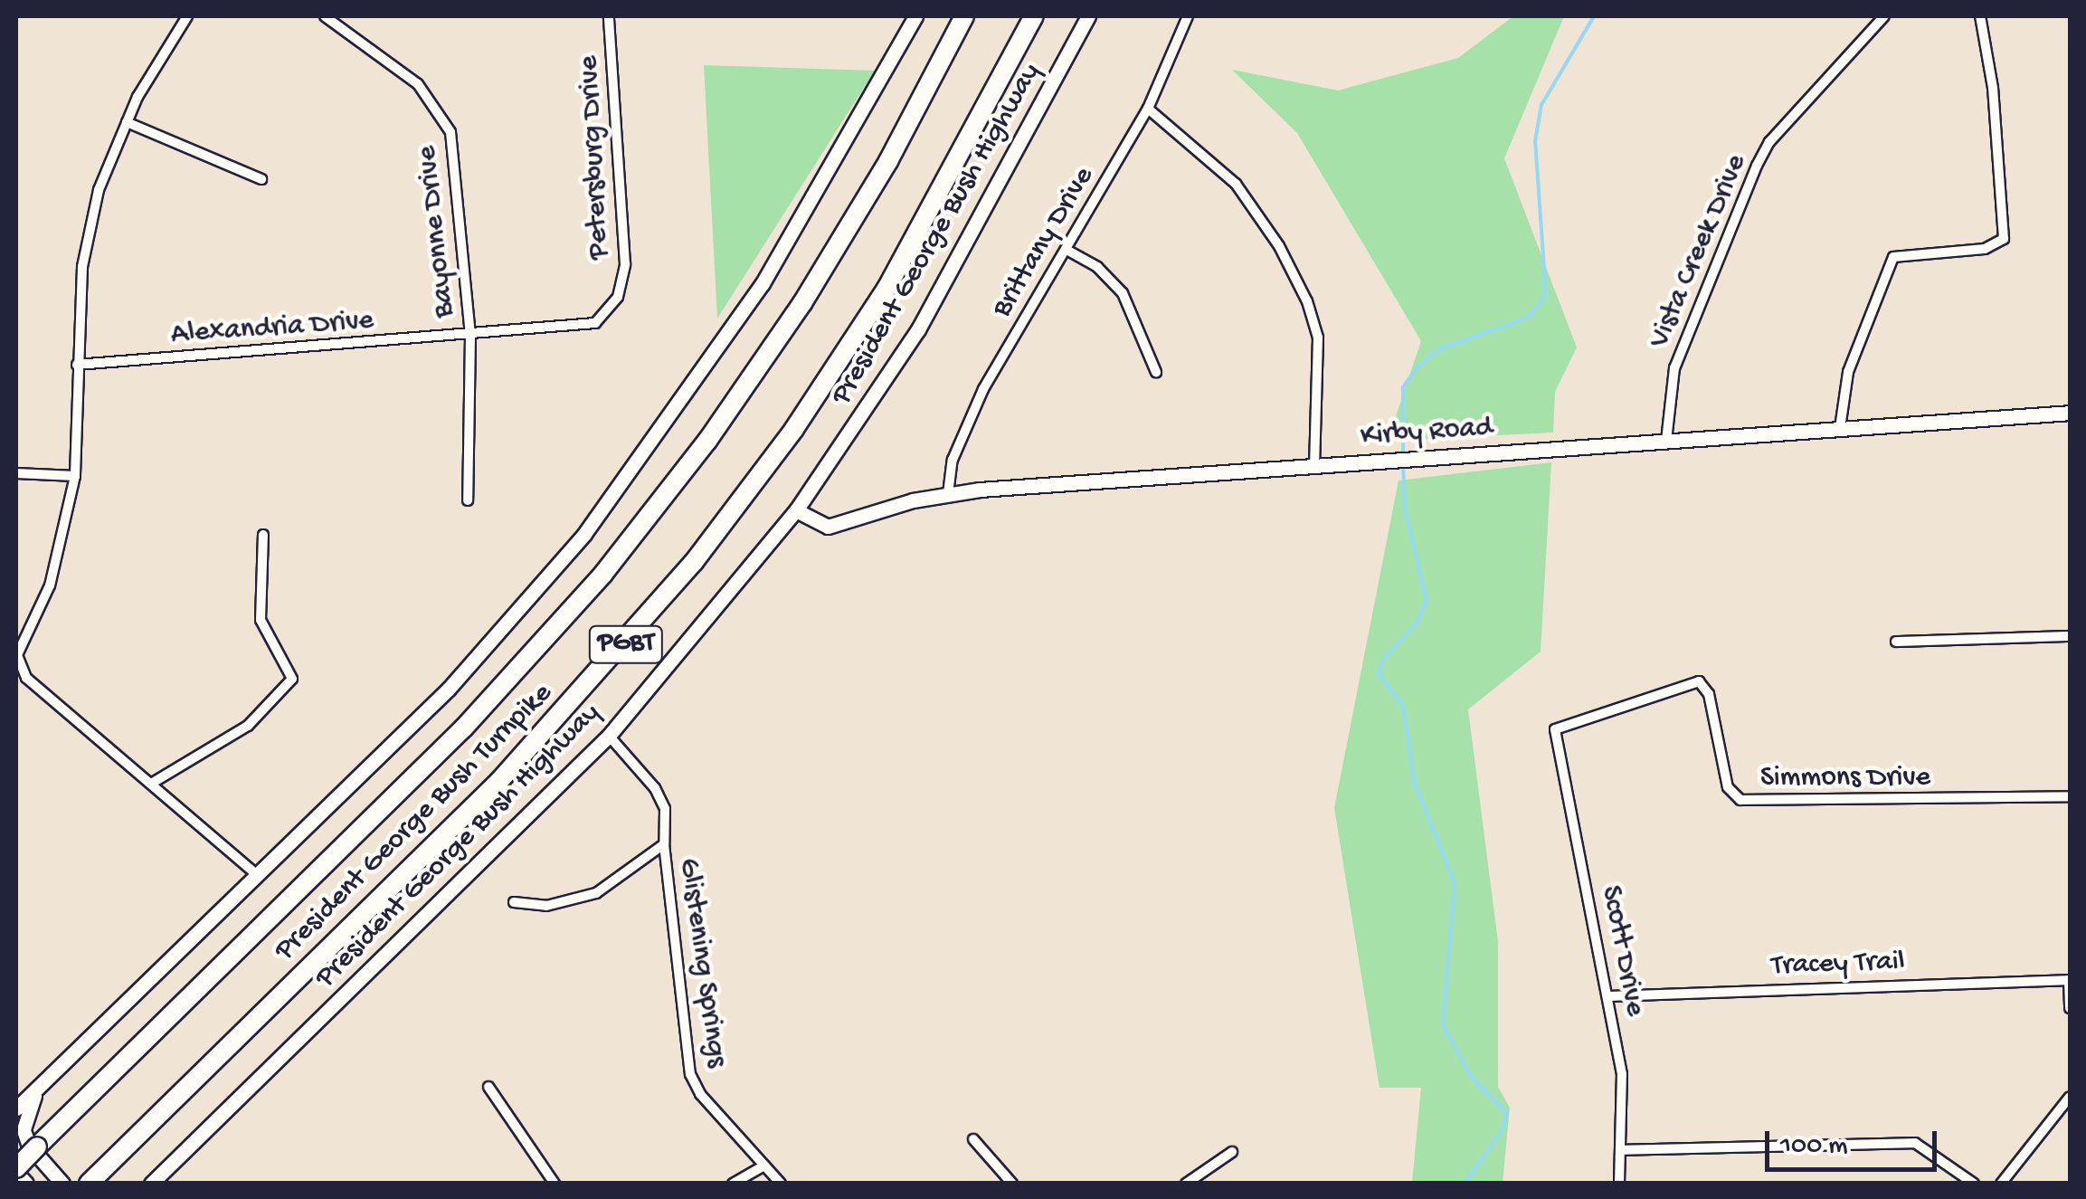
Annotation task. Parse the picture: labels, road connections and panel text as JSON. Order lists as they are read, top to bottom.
{
  "streets": {
    "highway": ["PGBT", "President George Bush Turnpike"],
    "main road": ["President George Bush Highway", "Kirby Road"],
    "street": [
      "Petersburg Drive",
      "Bayonne Drive",
      "Brittany Drive",
      "Vista Creek Drive",
      "Alexandria Drive",
      "Simmons Drive",
      "Scott Drive",
      "Glistening Springs",
      "Tracey Trail"
    ]
  },
  "crossings": [
    ["Petersburg Drive", "Bayonne Drive"],
    ["Petersburg Drive", "Alexandria Drive"],
    ["Bayonne Drive", "Alexandria Drive"],
    ["President George Bush Highway", "Kirby Road"],
    ["President George Bush Highway", "Glistening Springs"],
    ["Brittany Drive", "Kirby Road"],
    ["Vista Creek Drive", "Kirby Road"],
    ["Simmons Drive", "Scott Drive"],
    ["Scott Drive", "Tracey Trail"]
  ],
  "scale_bar": "100 m"
}
